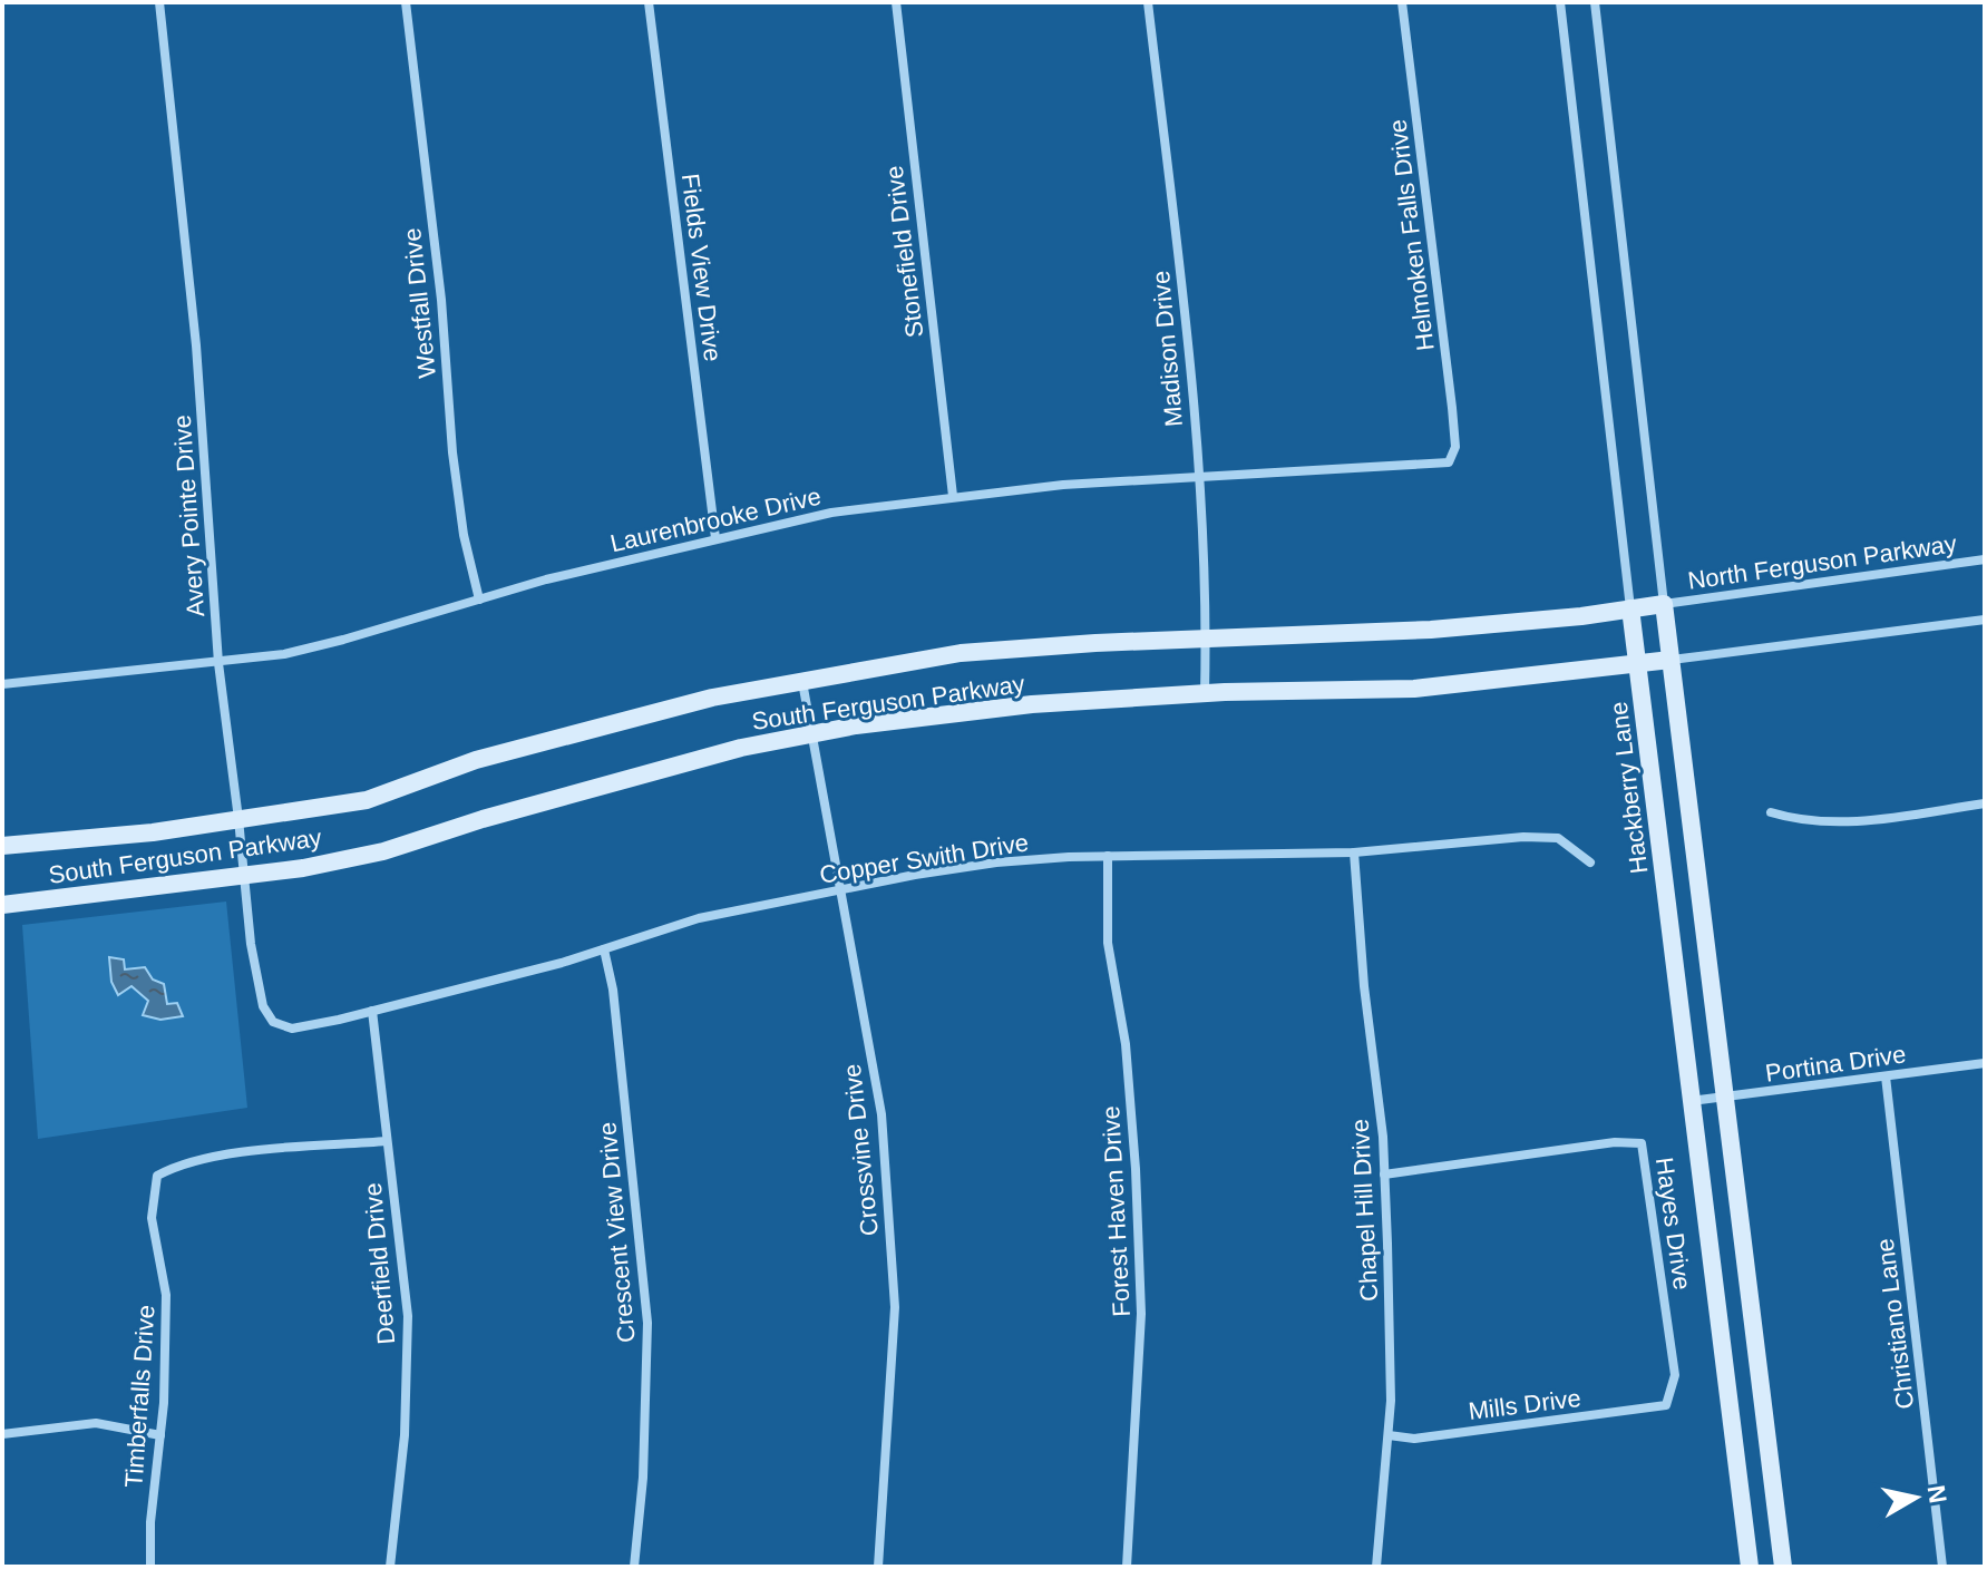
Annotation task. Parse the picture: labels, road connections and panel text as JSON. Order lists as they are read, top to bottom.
{
  "streets": {
    "street": [
      "Helmoken Falls Drive",
      "Stonefield Drive",
      "Fields View Drive",
      "Westfall Drive",
      "Madison Drive",
      "Avery Pointe Drive",
      "Laurenbrooke Drive",
      "North Ferguson Parkway",
      "South Ferguson Parkway",
      "Hackberry Lane",
      "Copper Swith Drive",
      "Portina Drive",
      "Crossvine Drive",
      "Chapel Hill Drive",
      "Forest Haven Drive",
      "Hayes Drive",
      "Crescent View Drive",
      "Deerfield Drive",
      "Christiano Lane",
      "Timberfalls Drive",
      "Mills Drive"
    ]
  },
  "crossings": [
    ["Helmoken Falls Drive", "Laurenbrooke Drive"],
    ["Stonefield Drive", "Laurenbrooke Drive"],
    ["Fields View Drive", "Laurenbrooke Drive"],
    ["Westfall Drive", "Laurenbrooke Drive"],
    ["Madison Drive", "Laurenbrooke Drive"],
    ["Madison Drive", "South Ferguson Parkway"],
    ["Avery Pointe Drive", "Laurenbrooke Drive"],
    ["Avery Pointe Drive", "South Ferguson Parkway"],
    ["Avery Pointe Drive", "Copper Swith Drive"],
    ["North Ferguson Parkway", "South Ferguson Parkway"],
    ["South Ferguson Parkway", "Hackberry Lane"],
    ["South Ferguson Parkway", "Crossvine Drive"],
    ["Hackberry Lane", "Portina Drive"],
    ["Copper Swith Drive", "Crossvine Drive"],
    ["Copper Swith Drive", "Chapel Hill Drive"],
    ["Copper Swith Drive", "Forest Haven Drive"],
    ["Copper Swith Drive", "Crescent View Drive"],
    ["Copper Swith Drive", "Deerfield Drive"],
    ["Portina Drive", "Christiano Lane"],
    ["Chapel Hill Drive", "Hayes Drive"],
    ["Chapel Hill Drive", "Mills Drive"],
    ["Hayes Drive", "Mills Drive"],
    ["Deerfield Drive", "Timberfalls Drive"]
  ],
  "north": "right"
}
